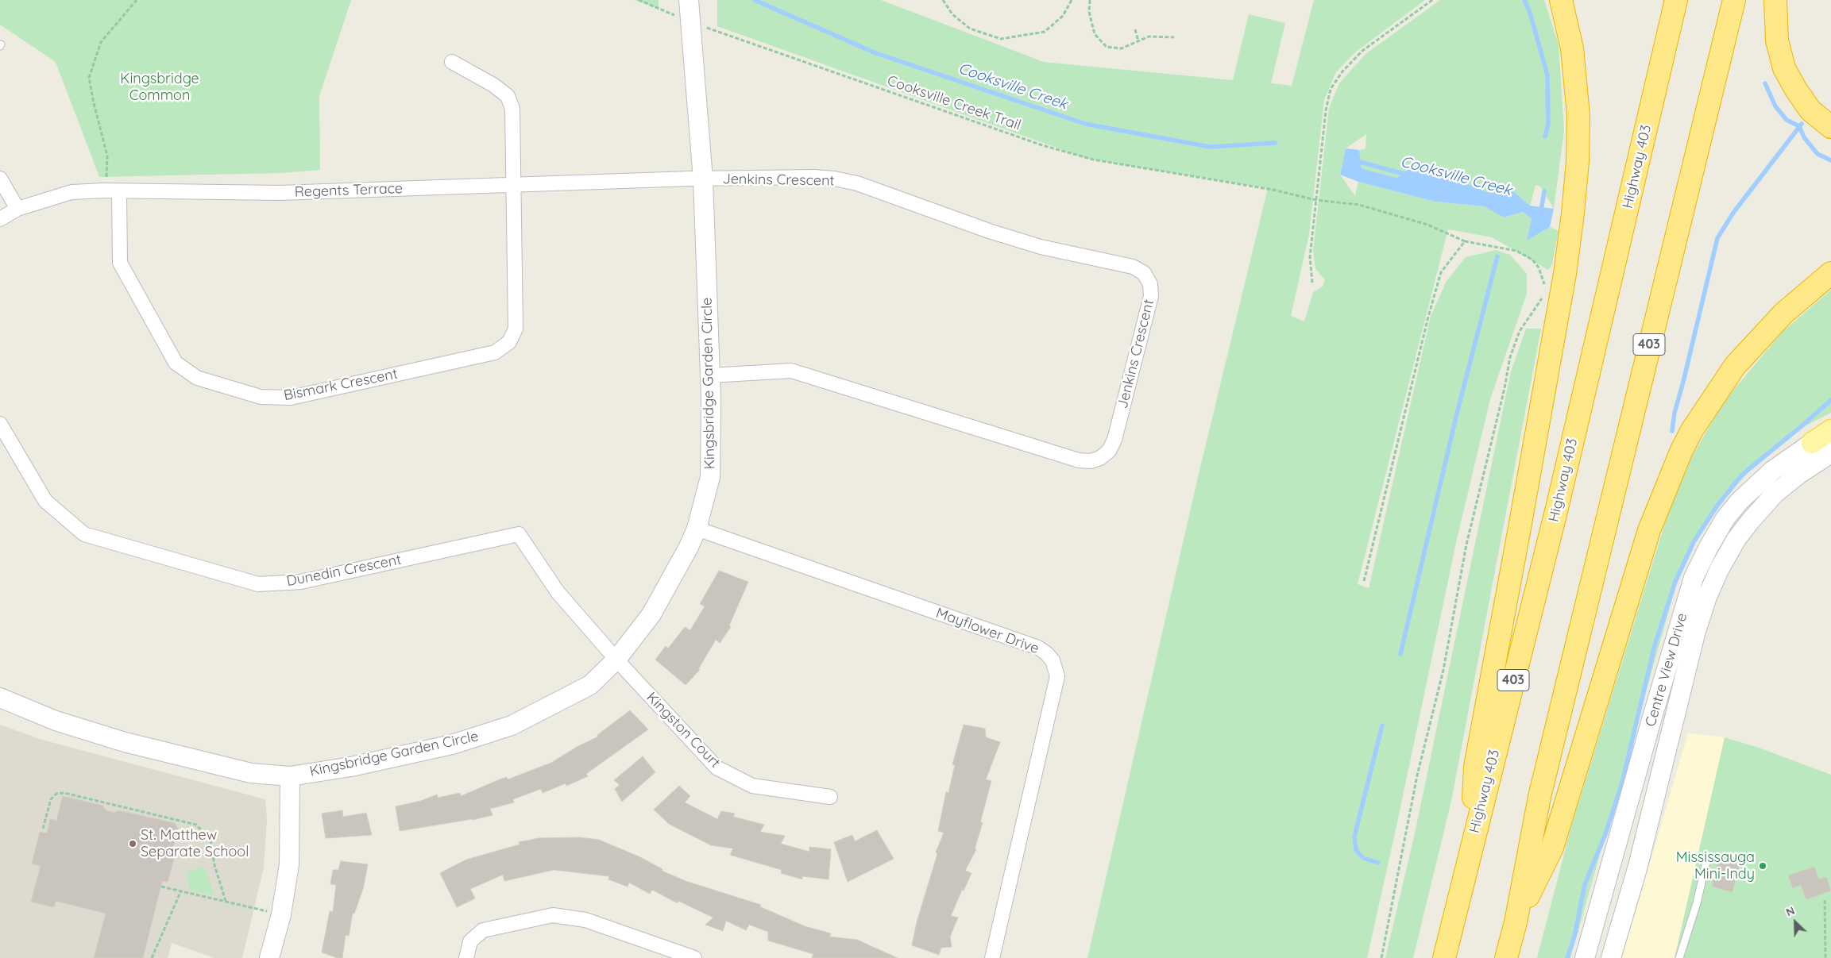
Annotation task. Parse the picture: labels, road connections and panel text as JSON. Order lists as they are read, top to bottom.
{
  "streets": {
    "highway": ["Highway 403", "403"],
    "street": [
      "Jenkins Crescent",
      "Regents Terrace",
      "Kingsbridge Garden Circle",
      "Bismark Crescent",
      "Dunedin Crescent",
      "Mayflower Drive",
      "Centre View Drive",
      "Kingston Court"
    ],
    "path": ["Cooksville Creek Trail"]
  },
  "crossings": [
    ["Cooksville Creek Trail", "Kingsbridge Garden Circle"],
    ["Jenkins Crescent", "Regents Terrace"],
    ["Jenkins Crescent", "Kingsbridge Garden Circle"],
    ["Regents Terrace", "Kingsbridge Garden Circle"],
    ["Regents Terrace", "Bismark Crescent"],
    ["Kingsbridge Garden Circle", "Dunedin Crescent"],
    ["Kingsbridge Garden Circle", "Mayflower Drive"],
    ["Kingsbridge Garden Circle", "Kingston Court"],
    ["Dunedin Crescent", "Kingston Court"]
  ],
  "water": ["Cooksville Creek"],
  "parks": ["Kingsbridge Common"],
  "places": ["St. Matthew Separate School", "Mississauga Mini-Indy"],
  "north": "top left"
}
